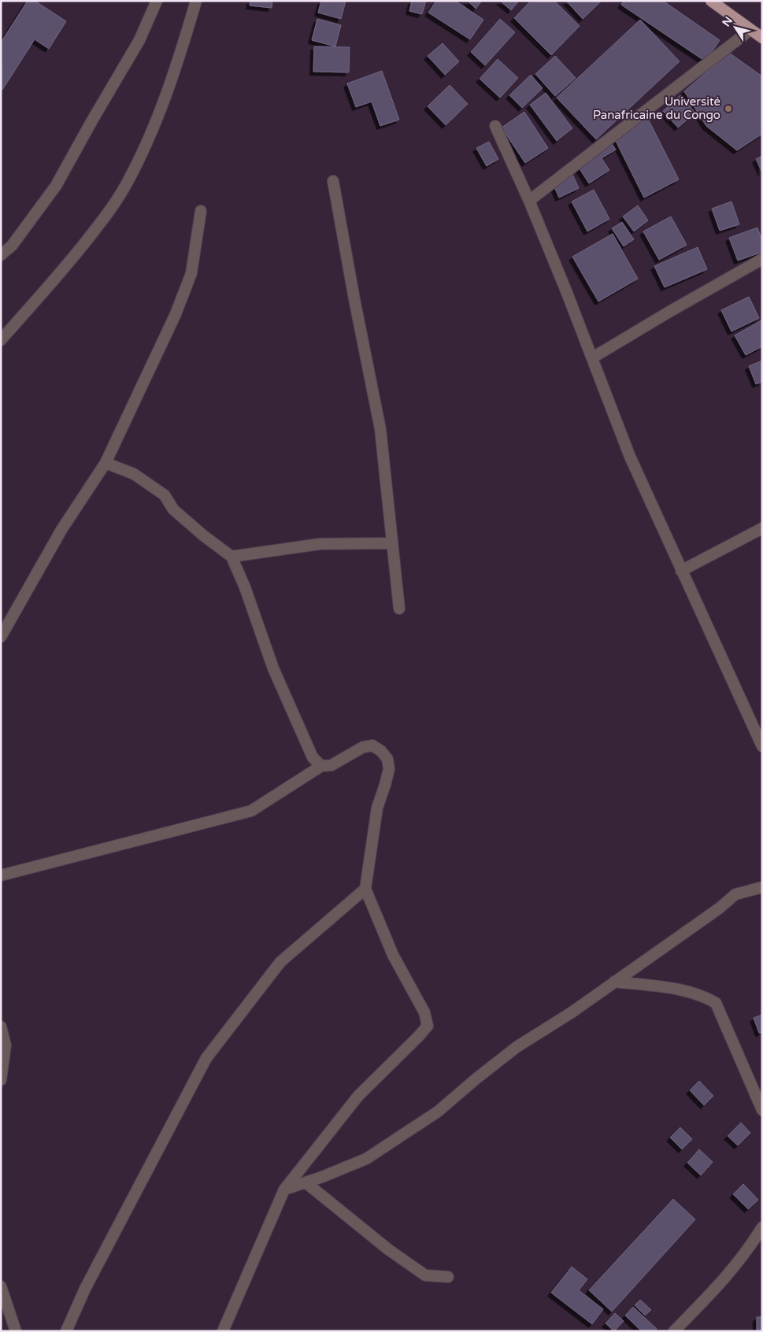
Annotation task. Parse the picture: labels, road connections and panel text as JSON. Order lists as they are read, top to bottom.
{
  "places": ["Université Panafricaine du Congo"],
  "north": "top left"
}
